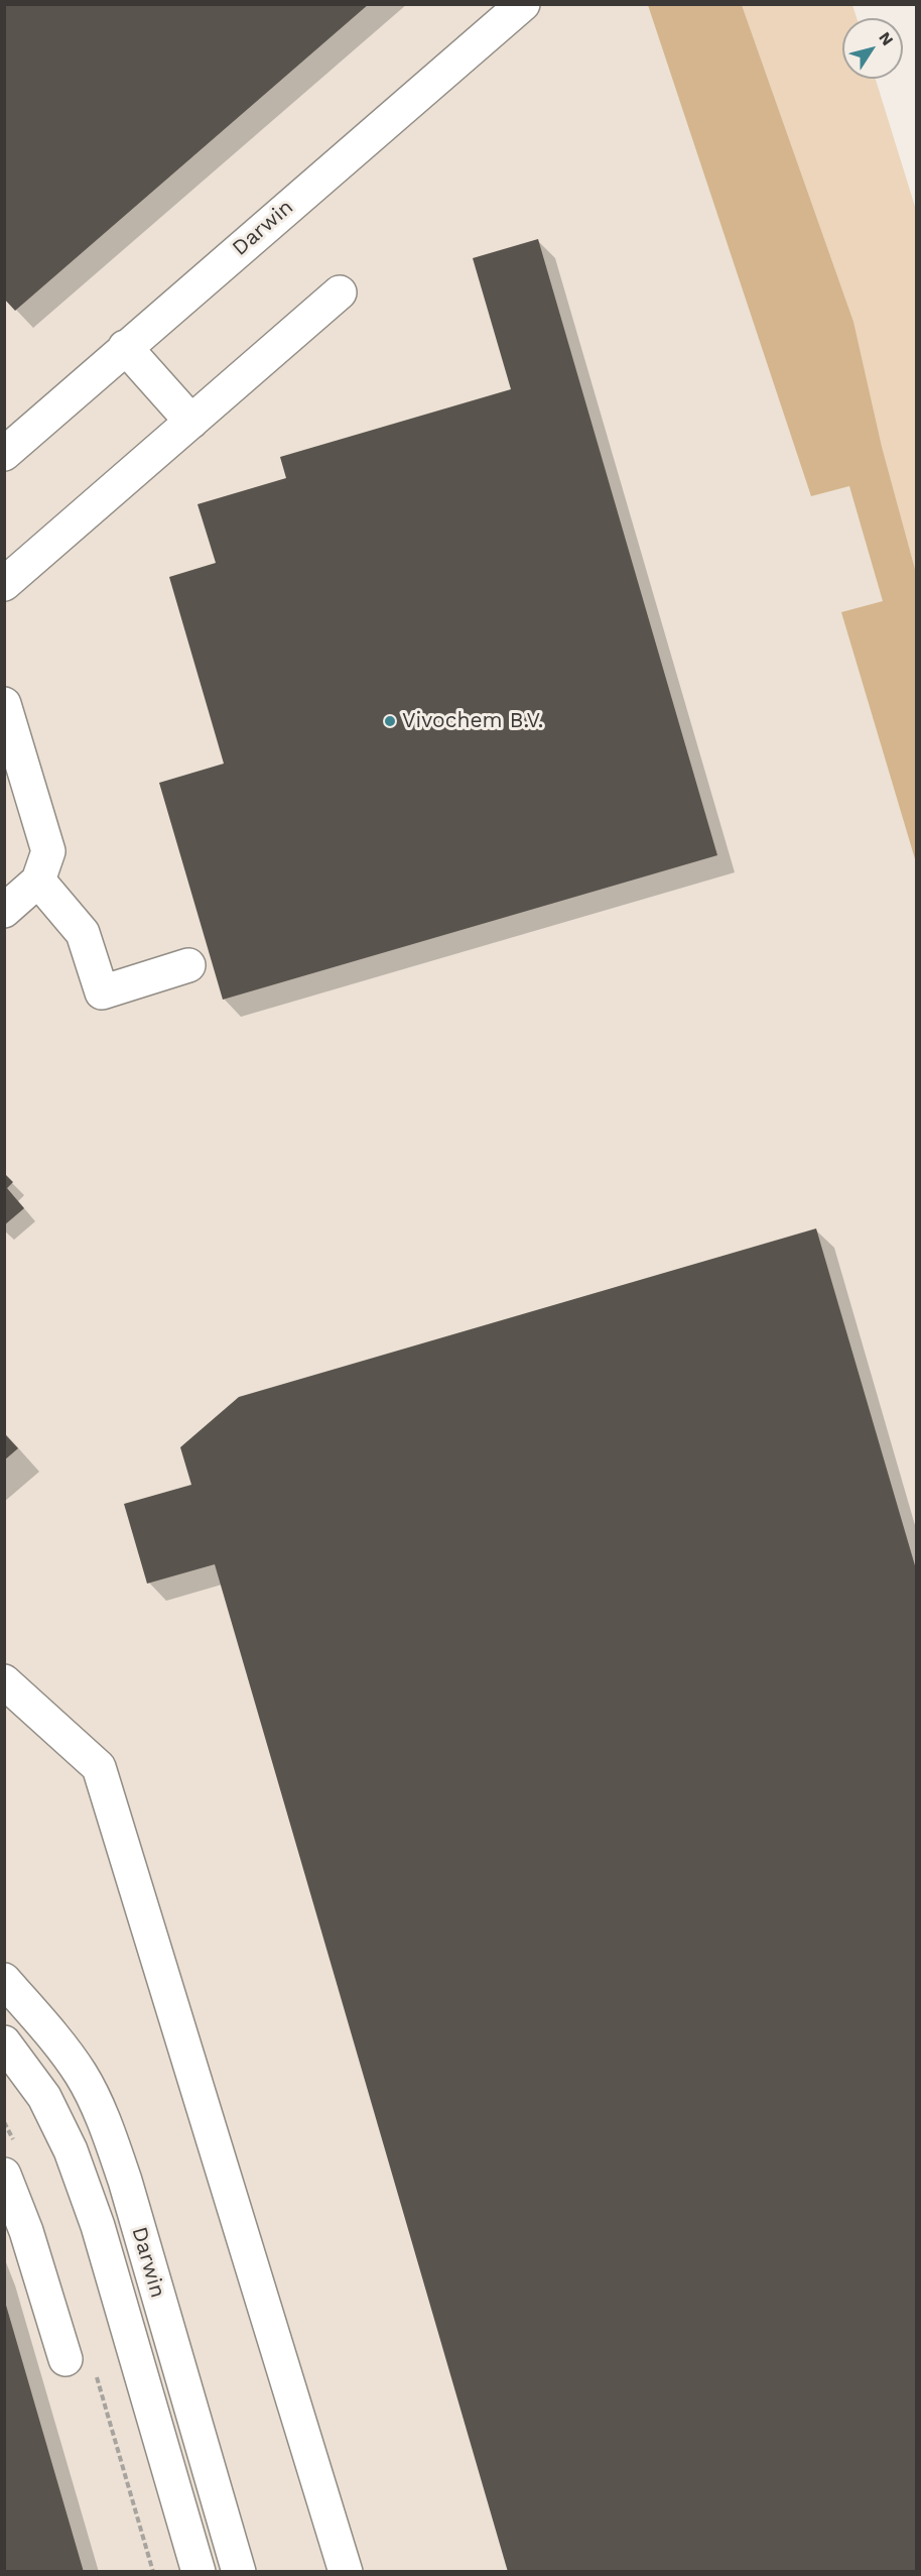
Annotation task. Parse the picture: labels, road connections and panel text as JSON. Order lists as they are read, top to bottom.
{
  "streets": {
    "street": ["Darwin"]
  },
  "places": ["Vivochem B.V."],
  "north": "top right"
}
